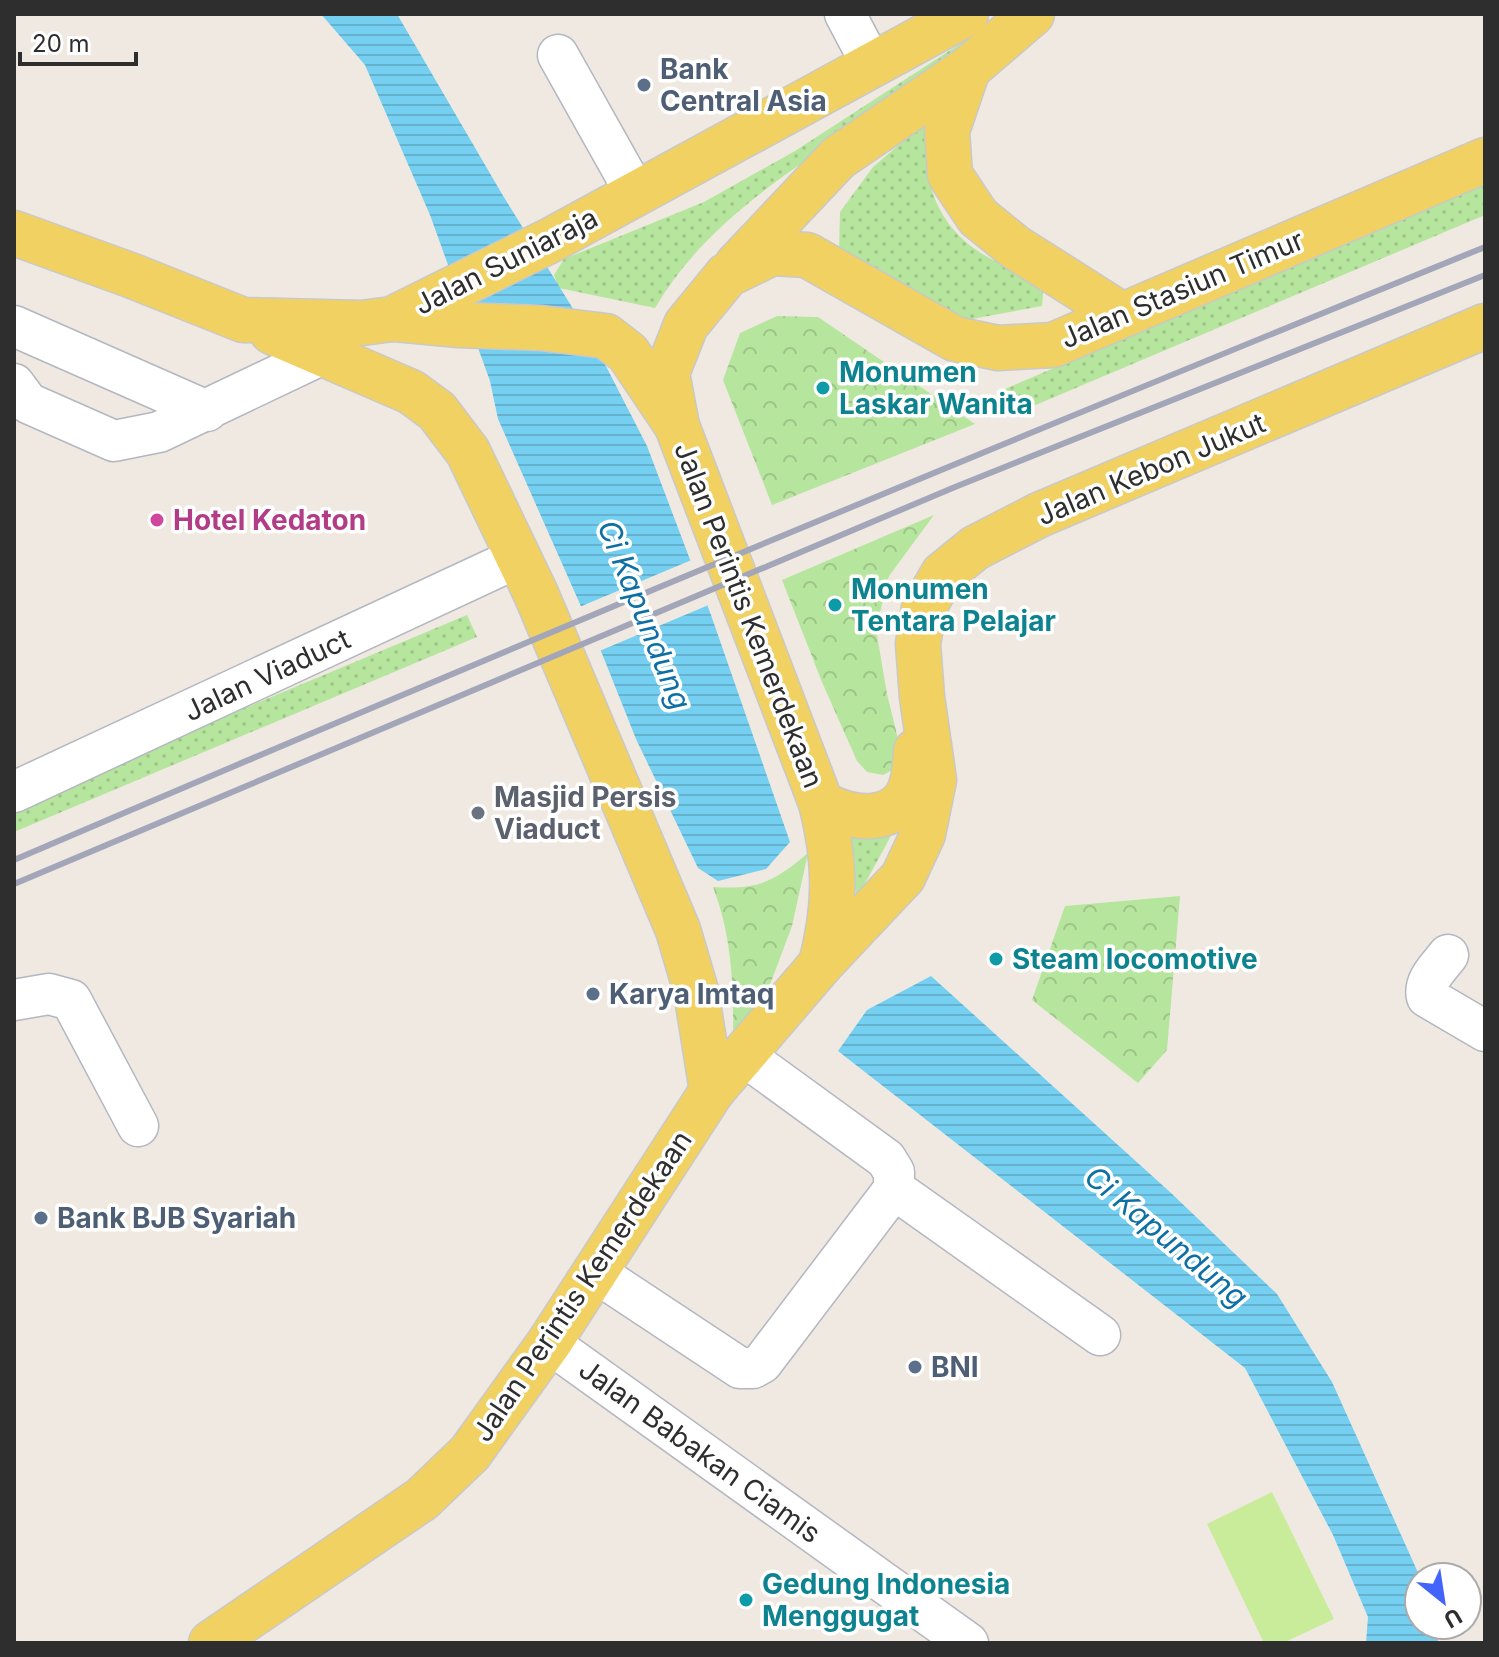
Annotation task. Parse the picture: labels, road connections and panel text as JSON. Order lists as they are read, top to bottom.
{
  "streets": {
    "main road": [
      "Jalan Suniaraja",
      "Jalan Stasiun Timur",
      "Jalan Kebon Jukut",
      "Jalan Perintis Kemerdekaan"
    ],
    "street": ["Jalan Viaduct", "Jalan Babakan Ciamis"]
  },
  "crossings": [
    ["Jalan Suniaraja", "Jalan Perintis Kemerdekaan"],
    ["Jalan Stasiun Timur", "Jalan Perintis Kemerdekaan"],
    ["Jalan Kebon Jukut", "Jalan Perintis Kemerdekaan"],
    ["Jalan Perintis Kemerdekaan", "Jalan Babakan Ciamis"]
  ],
  "water": ["Ci Kapundung"],
  "places": [
    "Bank Central Asia",
    "Monumen Laskar Wanita",
    "Hotel Kedaton",
    "Monumen Tentara Pelajar",
    "Masjid Persis Viaduct",
    "Steam locomotive",
    "Karya Imtaq",
    "Bank BJB Syariah",
    "BNI",
    "Gedung Indonesia Menggugat"
  ],
  "scale_bar": "20 m",
  "north": "bottom right"
}
